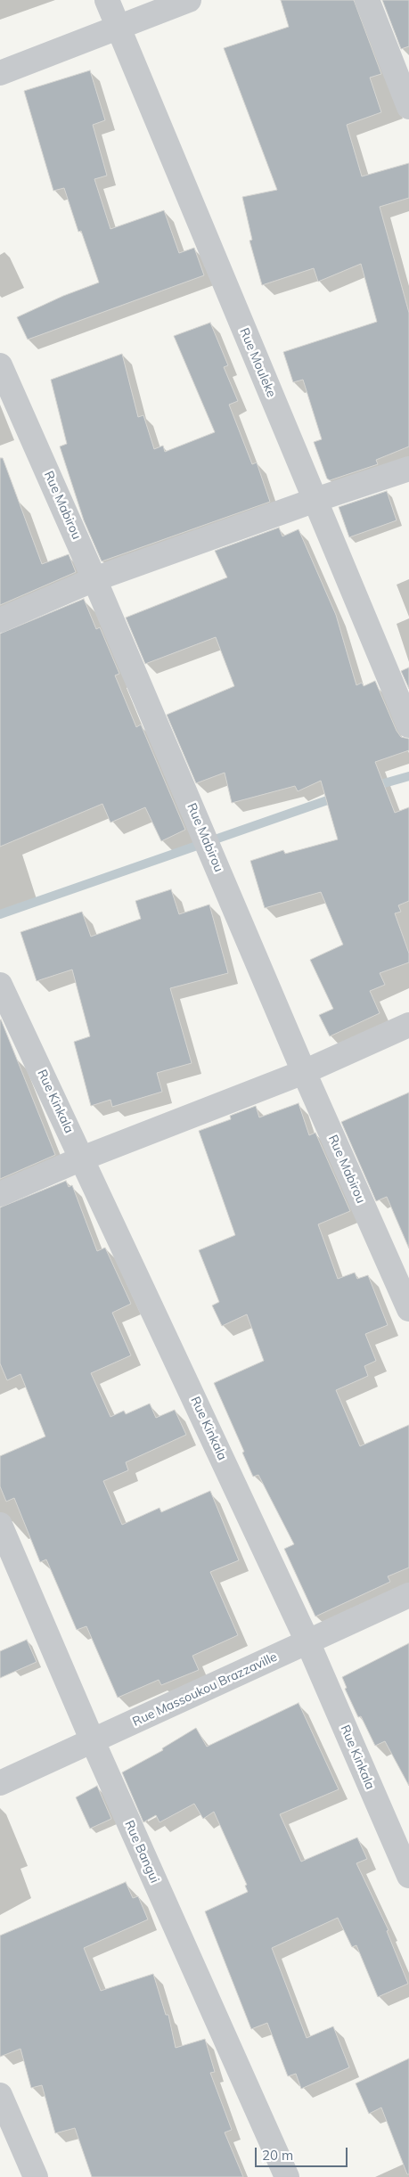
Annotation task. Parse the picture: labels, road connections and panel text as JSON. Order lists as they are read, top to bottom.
{
  "streets": {
    "street": [
      "Rue Mouleke",
      "Rue Mabirou",
      "Rue Kinkala",
      "Rue Massoukou Brazzaville",
      "Rue Bangui"
    ]
  },
  "crossings": [
    ["Rue Kinkala", "Rue Massoukou Brazzaville"],
    ["Rue Massoukou Brazzaville", "Rue Bangui"]
  ],
  "scale_bar": "20 m"
}
